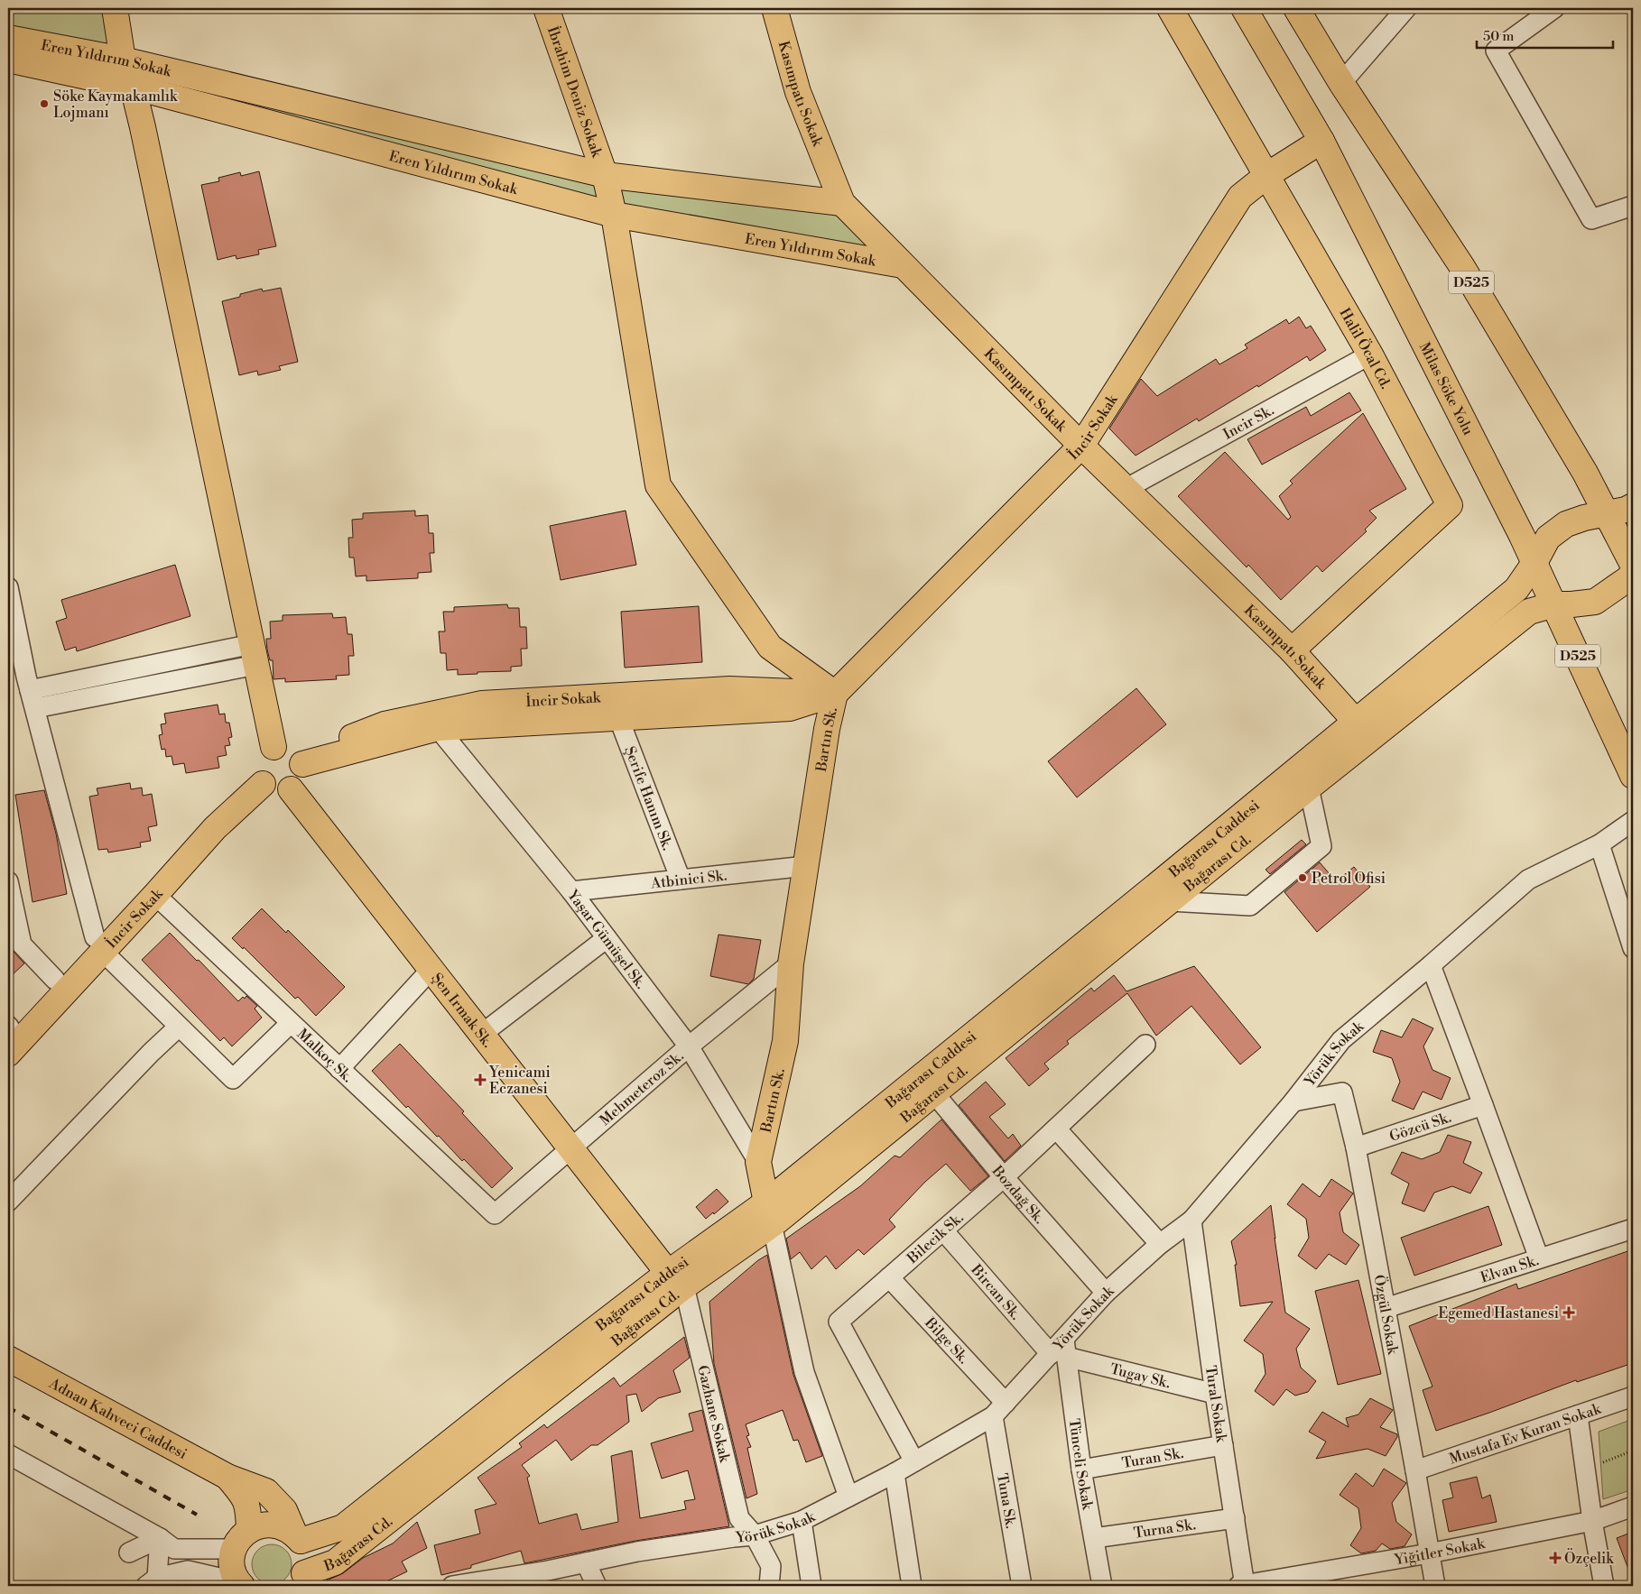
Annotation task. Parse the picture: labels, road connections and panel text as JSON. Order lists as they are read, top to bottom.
{
  "streets": {
    "main road": [
      "Eren Yıldırım Sokak",
      "İbrahim Deniz Sokak",
      "Kasımpatı Sokak",
      "D525",
      "Halil Öcal Cd.",
      "Milas Söke Yolu",
      "İncir Sokak",
      "Bartın Sk.",
      "Bağarası Caddesi",
      "Bağarası Cd.",
      "Şen Irmak Sk.",
      "Adnan Kahveci Caddesi"
    ],
    "street": [
      "Incir Sk.",
      "Şerife Hanım Sk.",
      "Atbinici Sk.",
      "Yaşar Gümüşel Sk.",
      "Yörük Sokak",
      "Malkoç Sk.",
      "Mehmeteroz Sk.",
      "Gözcü Sk.",
      "Bozdağ Sk.",
      "Bilecik Sk.",
      "Elvan Sk.",
      "Bircan Sk.",
      "Özgül Sokak",
      "Bilge Sk.",
      "Tugay Sk.",
      "Tural Sokak",
      "Gazhane Sokak",
      "Mustafa Ev Kuran Sokak",
      "Turan Sk.",
      "Tünceli Sokak",
      "Tuna Sk.",
      "Turna Sk.",
      "Yiğitler Sokak"
    ]
  },
  "crossings": [
    ["Eren Yıldırım Sokak", "İbrahim Deniz Sokak"],
    ["Eren Yıldırım Sokak", "Kasımpatı Sokak"],
    ["İbrahim Deniz Sokak", "İncir Sokak"],
    ["İbrahim Deniz Sokak", "Bartın Sk."],
    ["Kasımpatı Sokak", "Halil Öcal Cd."],
    ["Kasımpatı Sokak", "Incir Sk."],
    ["Kasımpatı Sokak", "İncir Sokak"],
    ["Kasımpatı Sokak", "Bağarası Caddesi"],
    ["D525", "Bağarası Caddesi"],
    ["Halil Öcal Cd.", "Incir Sk."],
    ["Halil Öcal Cd.", "İncir Sokak"],
    ["Milas Söke Yolu", "İncir Sokak"],
    ["Milas Söke Yolu", "Bağarası Caddesi"],
    ["Milas Söke Yolu", "Bağarası Cd."],
    ["İncir Sokak", "Bartın Sk."],
    ["İncir Sokak", "Şerife Hanım Sk."],
    ["İncir Sokak", "Yaşar Gümüşel Sk."],
    ["İncir Sokak", "Şen Irmak Sk."],
    ["İncir Sokak", "Malkoç Sk."],
    ["Bartın Sk.", "Bağarası Caddesi"],
    ["Bartın Sk.", "Bağarası Cd."],
    ["Bartın Sk.", "Atbinici Sk."],
    ["Bartın Sk.", "Yaşar Gümüşel Sk."],
    ["Bartın Sk.", "Yörük Sokak"],
    ["Bartın Sk.", "Mehmeteroz Sk."],
    ["Şerife Hanım Sk.", "Atbinici Sk."],
    ["Bağarası Caddesi", "Bağarası Cd."],
    ["Bağarası Caddesi", "Şen Irmak Sk."],
    ["Bağarası Caddesi", "Gazhane Sokak"],
    ["Bağarası Caddesi", "Adnan Kahveci Caddesi"],
    ["Bağarası Cd.", "Şen Irmak Sk."],
    ["Bağarası Cd.", "Bozdağ Sk."],
    ["Bağarası Cd.", "Gazhane Sokak"],
    ["Bağarası Cd.", "Adnan Kahveci Caddesi"],
    ["Atbinici Sk.", "Yaşar Gümüşel Sk."],
    ["Yaşar Gümüşel Sk.", "Mehmeteroz Sk."],
    ["Şen Irmak Sk.", "Mehmeteroz Sk."],
    ["Şen Irmak Sk.", "Gazhane Sokak"],
    ["Yörük Sokak", "Bozdağ Sk."],
    ["Yörük Sokak", "Bilecik Sk."],
    ["Yörük Sokak", "Bircan Sk."],
    ["Yörük Sokak", "Özgül Sokak"],
    ["Yörük Sokak", "Bilge Sk."],
    ["Yörük Sokak", "Tugay Sk."],
    ["Yörük Sokak", "Tural Sokak"],
    ["Yörük Sokak", "Gazhane Sokak"],
    ["Yörük Sokak", "Tünceli Sokak"],
    ["Yörük Sokak", "Tuna Sk."],
    ["Malkoç Sk.", "Mehmeteroz Sk."],
    ["Gözcü Sk.", "Özgül Sokak"],
    ["Bozdağ Sk.", "Bilecik Sk."],
    ["Bilecik Sk.", "Bircan Sk."],
    ["Bilecik Sk.", "Bilge Sk."],
    ["Elvan Sk.", "Özgül Sokak"],
    ["Bircan Sk.", "Tugay Sk."],
    ["Bircan Sk.", "Tünceli Sokak"],
    ["Özgül Sokak", "Mustafa Ev Kuran Sokak"],
    ["Özgül Sokak", "Yiğitler Sokak"],
    ["Bilge Sk.", "Tuna Sk."],
    ["Tugay Sk.", "Tural Sokak"],
    ["Tugay Sk.", "Tünceli Sokak"],
    ["Tural Sokak", "Turan Sk."],
    ["Tural Sokak", "Turna Sk."],
    ["Tural Sokak", "Yiğitler Sokak"],
    ["Turan Sk.", "Tünceli Sokak"],
    ["Tünceli Sokak", "Turna Sk."]
  ],
  "places": {
    "other": ["Söke Kaymakamlık Lojmanı", "Petrol Ofisi"],
    "health": ["Yenicami Eczanesi", "Egemed Hastanesi", "Özçelik"]
  },
  "scale_bar": "50 m"
}
